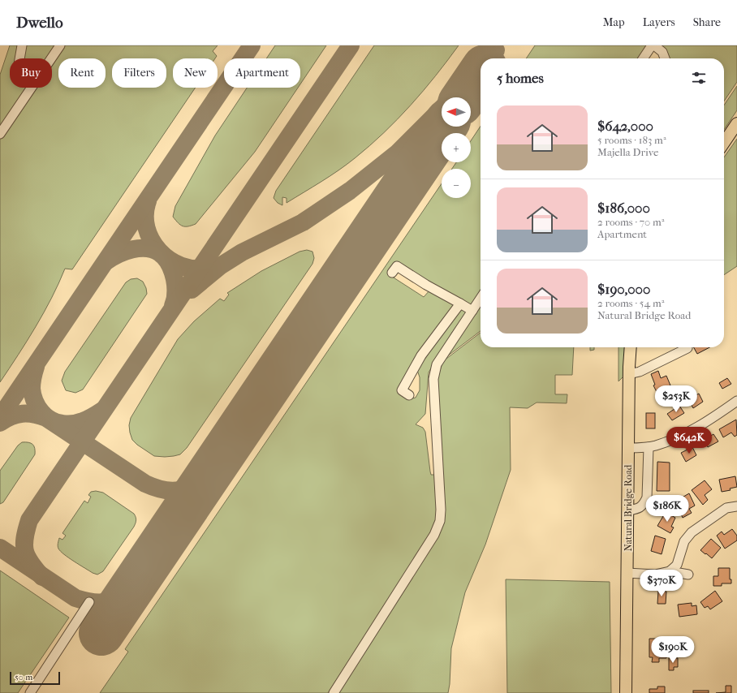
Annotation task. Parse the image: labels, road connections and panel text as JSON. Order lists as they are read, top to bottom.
{
  "streets": {
    "main road": ["Natural Bridge Road"]
  },
  "scale_bar": "50 m",
  "north": "left",
  "page": {
    "header": "Dwello",
    "nav": ["Map", "Layers", "Share"],
    "chip": [
      "Buy",
      "Rent",
      "Filters",
      "New",
      "Apartment"
    ],
    "heading": "5 homes",
    "map_buttons": ["+", "−"],
    "list": [
      {
        "name": "$642,000",
        "note": "5 rooms · 183 m² · Majella Drive"
      },
      {
        "name": "$186,000",
        "note": "2 rooms · 70 m² · Apartment"
      },
      {
        "name": "$190,000",
        "note": "2 rooms · 54 m² · Natural Bridge Road"
      }
    ],
    "price": [
      "$253K",
      "$642K",
      "$186K",
      "$370K",
      "$190K"
    ],
    "scale": "50 m"
  }
}
